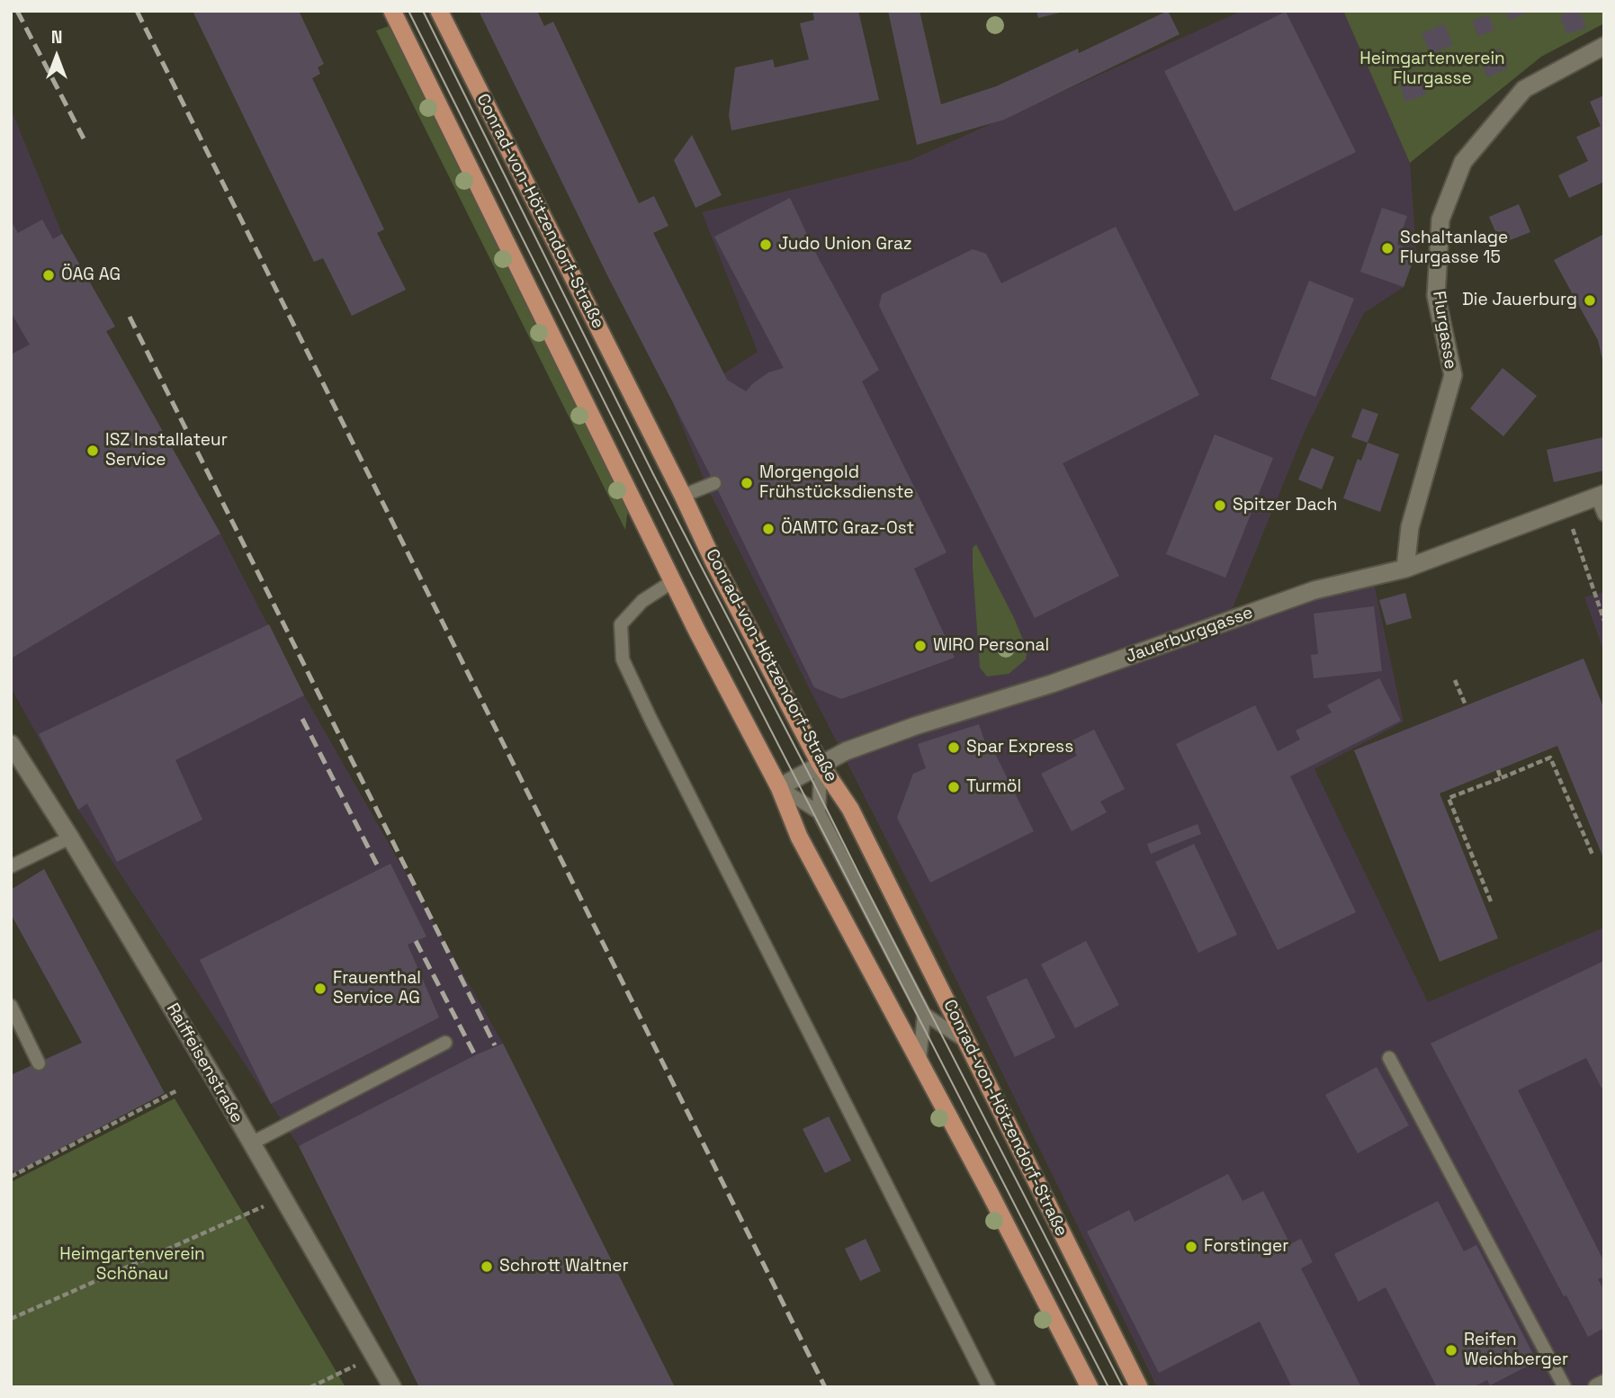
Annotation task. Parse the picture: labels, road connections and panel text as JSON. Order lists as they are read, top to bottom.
{
  "streets": {
    "main road": ["Conrad-von-Hötzendorf-Straße"],
    "street": ["Flurgasse", "Jauerburggasse", "Raiffeisenstraße"]
  },
  "crossings": [
    ["Conrad-von-Hötzendorf-Straße", "Jauerburggasse"],
    ["Flurgasse", "Jauerburggasse"]
  ],
  "parks": ["Heimgartenverein Flurgasse", "Heimgartenverein Schönau"],
  "places": [
    "Judo Union Graz",
    "Schaltanlage Flurgasse 15",
    "ÖAG AG",
    "Die Jauerburg",
    "ISZ Installateur Service",
    "Morgengold Frühstücksdienste",
    "Spitzer Dach",
    "ÖAMTC Graz-Ost",
    "WIRO Personal",
    "Spar Express",
    "Turmöl",
    "Frauenthal Service AG",
    "Forstinger",
    "Schrott Waltner",
    "Reifen Weichberger"
  ],
  "north": "top"
}
